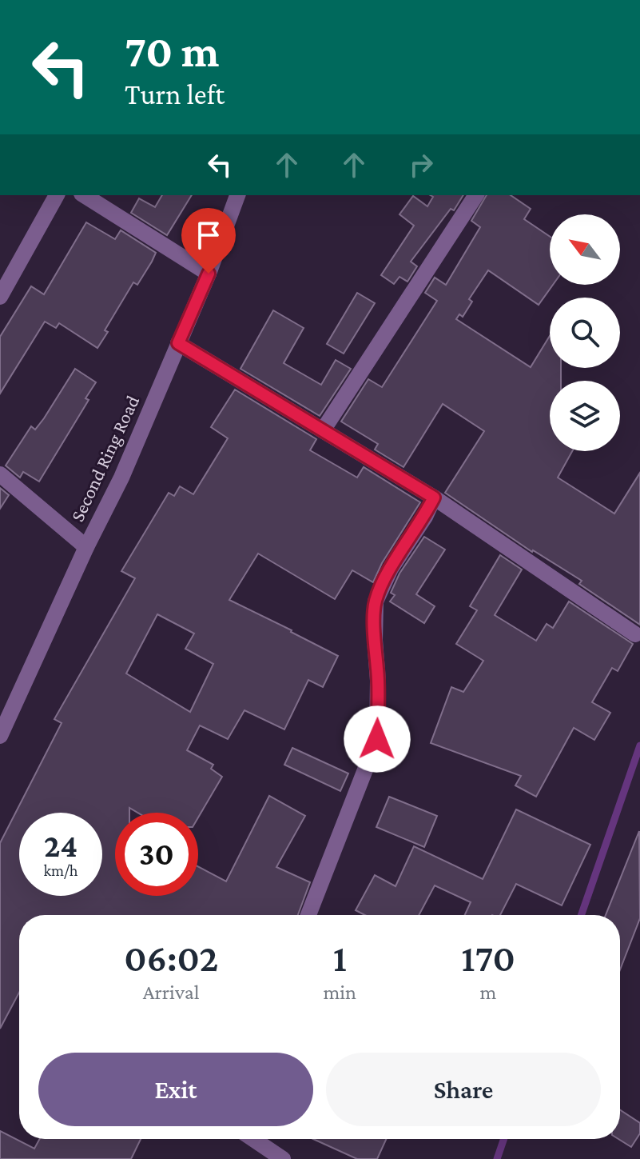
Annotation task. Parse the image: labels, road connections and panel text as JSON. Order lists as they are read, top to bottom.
{
  "streets": {
    "street": ["Second Ring Road"]
  },
  "north": "top left",
  "page": {
    "turn": ["70 m", "Turn left"],
    "speed": "24 km/h",
    "limit": "30",
    "eta": [
      "06:02",
      "Arrival",
      "1",
      "min",
      "170",
      "m"
    ],
    "buttons": ["Exit", "Share"]
  }
}
